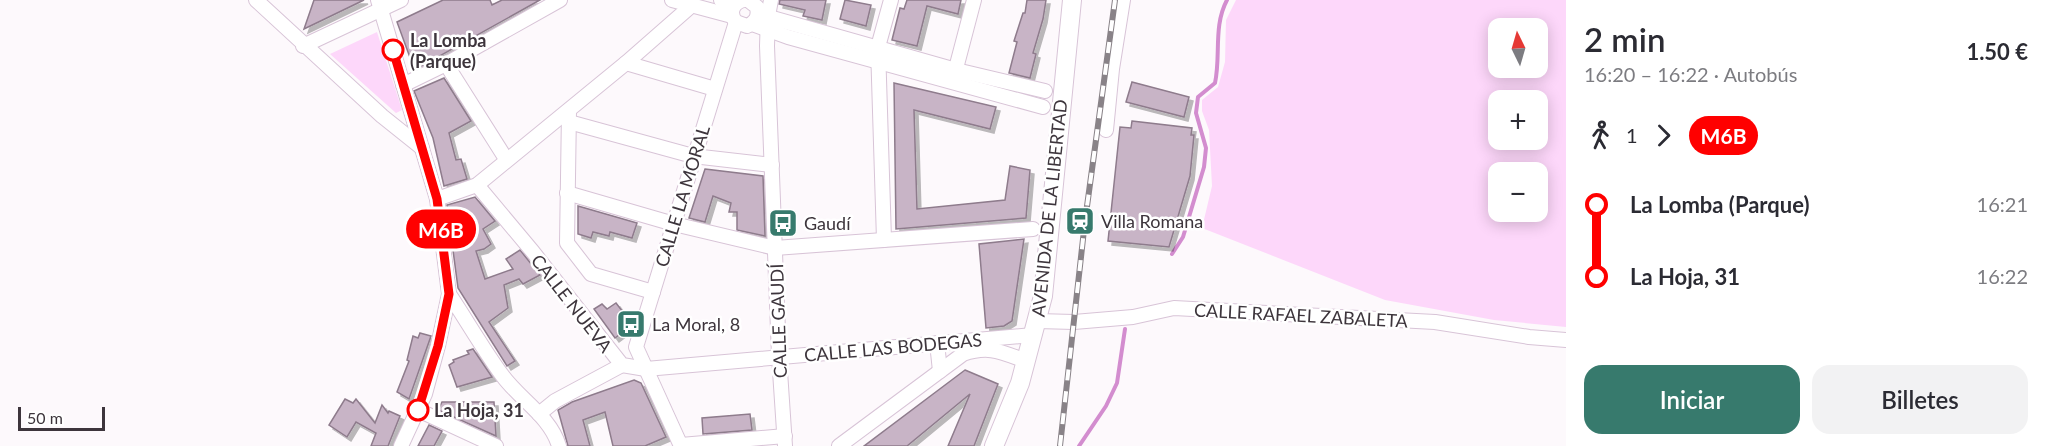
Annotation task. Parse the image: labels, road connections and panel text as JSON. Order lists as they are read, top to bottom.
{
  "streets": {
    "main road": ["AVENIDA DE LA LIBERTAD"],
    "street": [
      "CALLE LA MORAL",
      "CALLE NUEVA",
      "CALLE RAFAEL ZABALETA",
      "CALLE GAUDÍ",
      "CALLE LAS BODEGAS"
    ]
  },
  "crossings": [
    ["CALLE LA MORAL", "CALLE NUEVA"],
    ["CALLE LA MORAL", "CALLE LAS BODEGAS"],
    ["AVENIDA DE LA LIBERTAD", "CALLE RAFAEL ZABALETA"],
    ["AVENIDA DE LA LIBERTAD", "CALLE LAS BODEGAS"],
    ["CALLE NUEVA", "CALLE LAS BODEGAS"],
    ["CALLE RAFAEL ZABALETA", "CALLE LAS BODEGAS"],
    ["CALLE GAUDÍ", "CALLE LAS BODEGAS"]
  ],
  "places": {
    "other": ["La Lomba (Parque)", "La Hoja, 31"],
    "station": ["Villa Romana"],
    "bus stop": ["Gaudí", "La Moral, 8"]
  },
  "lines": ["bus line M6B"],
  "scale_bar": "50 m",
  "north": "top",
  "page": {
    "on_map": "M6B",
    "heading": ["2 min", "16:20 – 16:22 · Autobús", "1.50 €"],
    "map_buttons": ["+", "−"],
    "legs": ["1", "M6B"],
    "list": [
      {
        "name": "La Lomba (Parque)",
        "value": "16:21"
      },
      {
        "name": "La Hoja, 31",
        "value": "16:22"
      }
    ],
    "buttons": ["Iniciar", "Billetes"],
    "scale": "50 m"
  }
}
